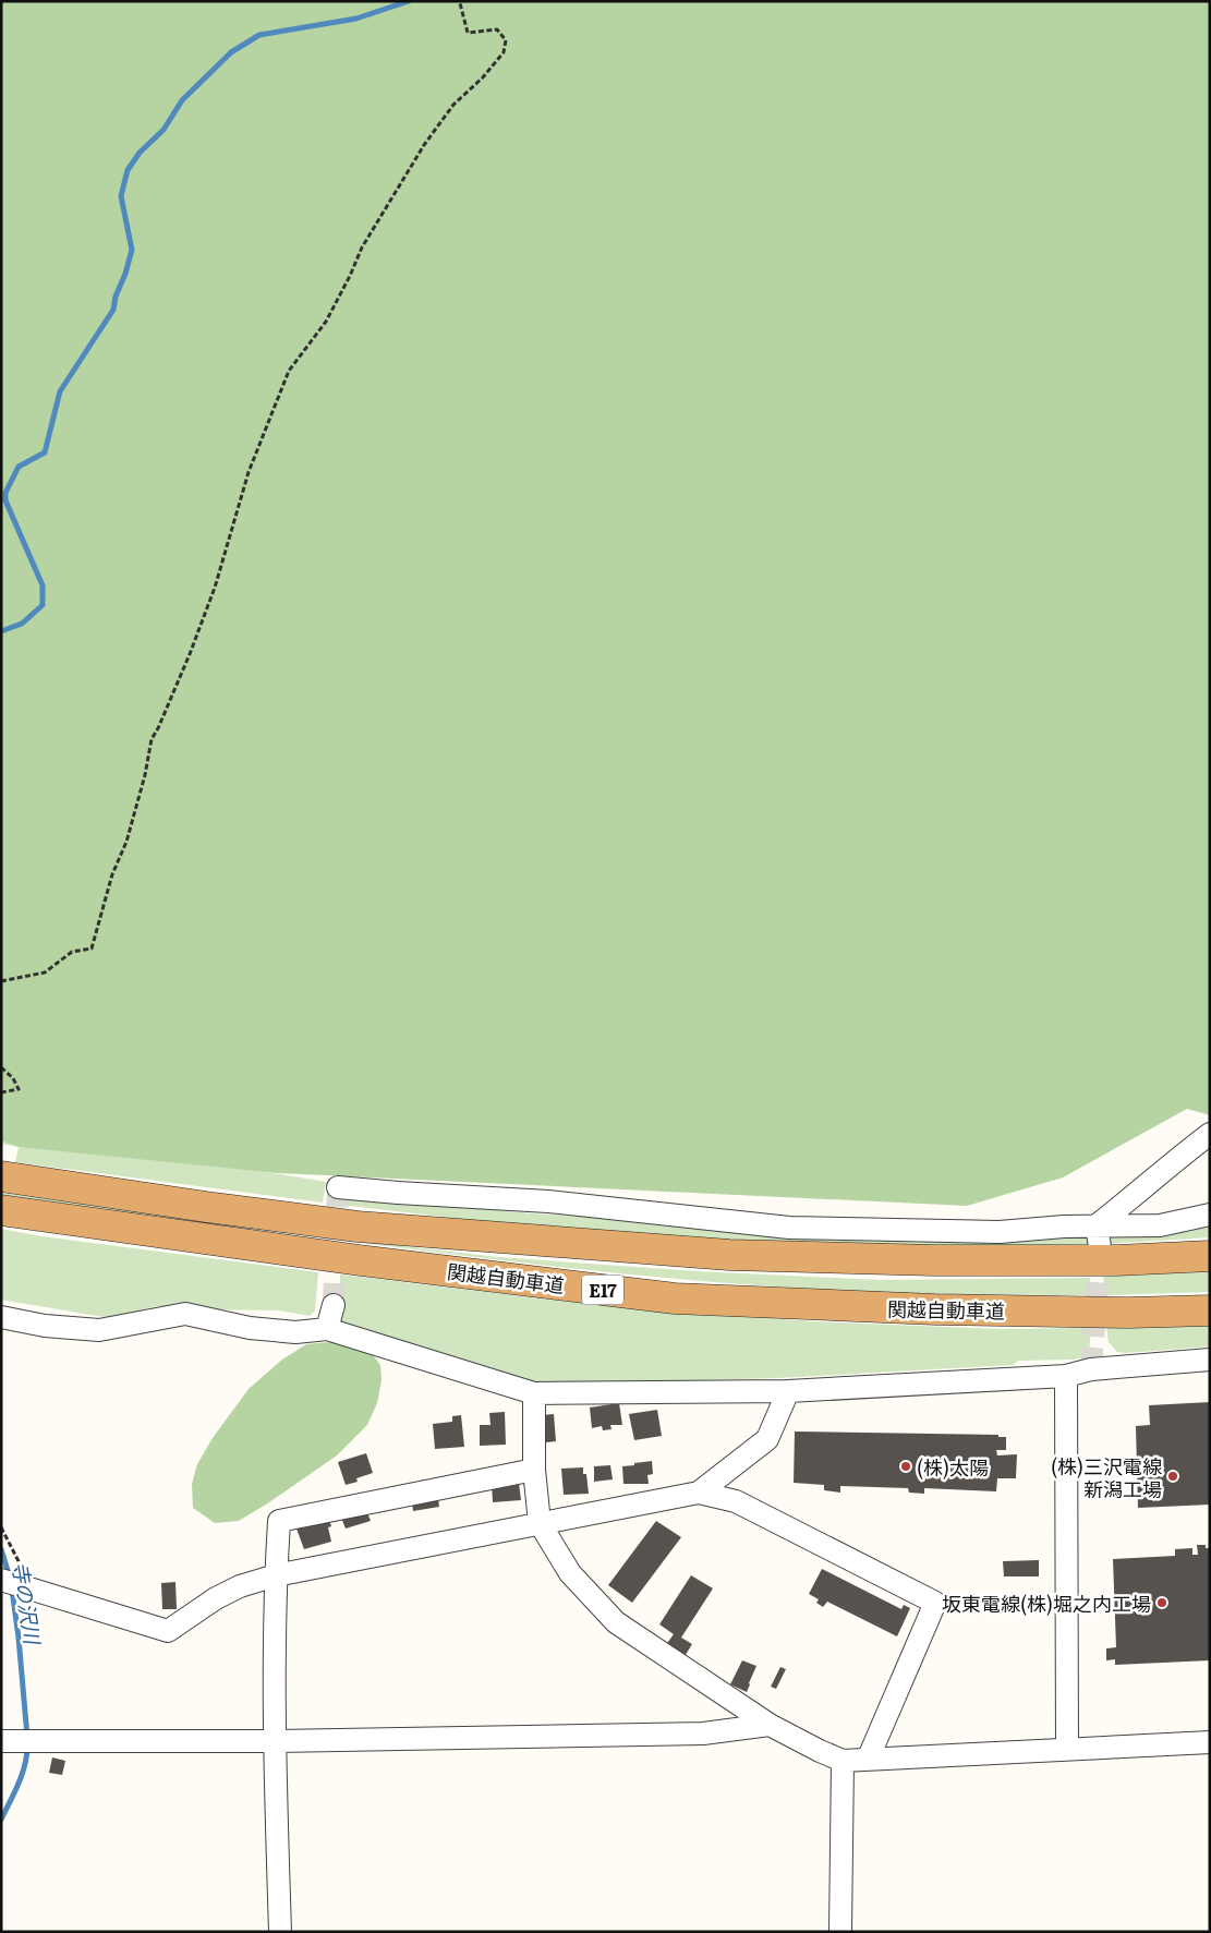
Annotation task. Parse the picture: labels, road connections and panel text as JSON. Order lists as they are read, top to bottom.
{
  "streets": {
    "highway": ["関越自動車道", "E17"]
  },
  "water": ["寺の沢川"],
  "places": ["(株)太陽", "(株)三沢電線 新潟工場", "坂東電線(株)堀之内工場"]
}
